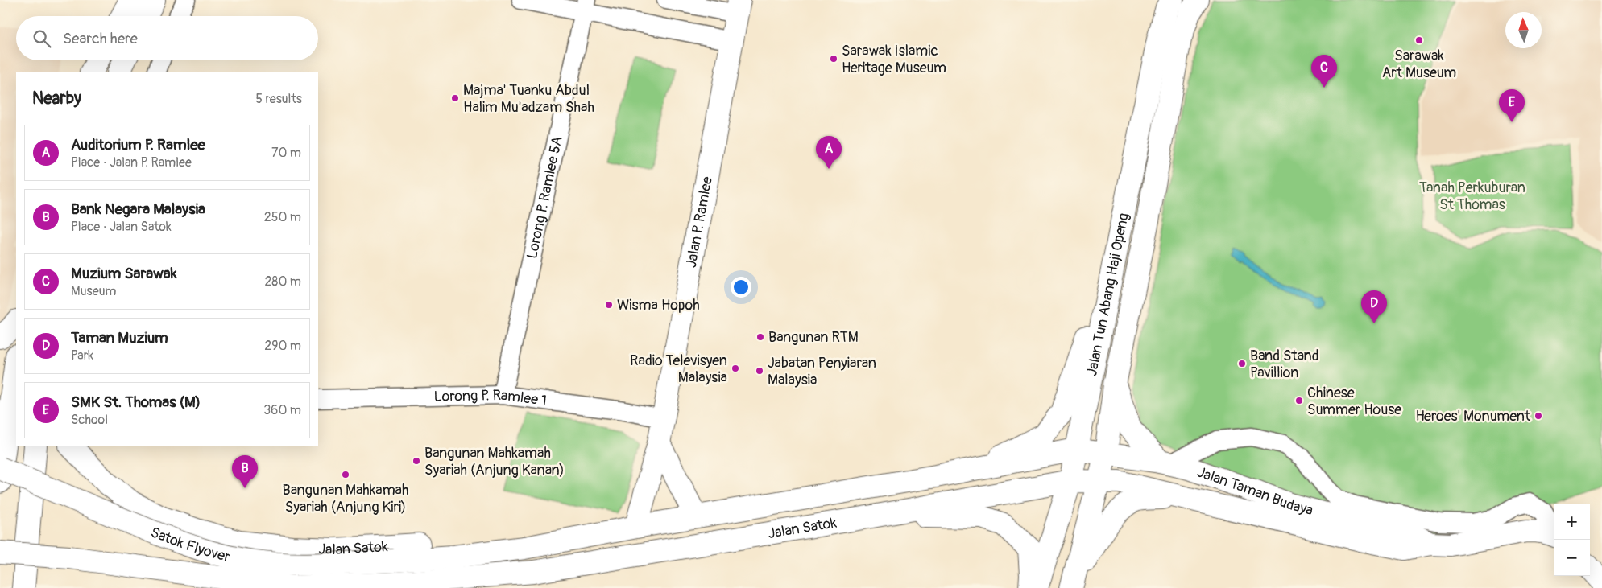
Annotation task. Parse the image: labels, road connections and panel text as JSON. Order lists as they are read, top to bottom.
{
  "streets": {
    "main road": [
      "Jalan P. Ramlee",
      "Jalan Tun Abang Haji Openg",
      "Jalan Taman Budaya",
      "Jalan Satok",
      "Satok Flyover"
    ],
    "street": ["Lorong P. Ramlee 5A", "Lorong P. Ramlee 1"]
  },
  "crossings": [
    ["Lorong P. Ramlee 5A", "Lorong P. Ramlee 1"],
    ["Jalan P. Ramlee", "Lorong P. Ramlee 1"],
    ["Jalan P. Ramlee", "Jalan Satok"],
    ["Jalan Tun Abang Haji Openg", "Jalan Taman Budaya"],
    ["Jalan Tun Abang Haji Openg", "Jalan Satok"],
    ["Jalan Taman Budaya", "Jalan Satok"],
    ["Jalan Satok", "Satok Flyover"]
  ],
  "parks": ["Tanah Perkuburan St Thomas"],
  "places": [
    "Sarawak Art Museum",
    "Sarawak Islamic Heritage Museum",
    "Majma' Tuanku Abdul Halim Mu'adzam Shah",
    "Wisma Hopoh",
    "Bangunan RTM",
    "Band Stand Pavillion",
    "Radio Televisyen Malaysia",
    "Jabatan Penyiaran Malaysia",
    "Chinese Summer House",
    "Heroes' Monument",
    "Bangunan Mahkamah Syariah (Anjung Kanan)",
    "Bangunan Mahkamah Syariah (Anjung Kiri)"
  ],
  "north": "top",
  "page": {
    "search": "Search here",
    "pins": [
      "C",
      "E",
      "A",
      "D",
      "B"
    ],
    "heading": ["Nearby", "5 results"],
    "list": [
      {
        "mark": "A",
        "name": "Auditorium P. Ramlee",
        "note": "Place · Jalan P. Ramlee",
        "value": "70 m"
      },
      {
        "mark": "B",
        "name": "Bank Negara Malaysia",
        "note": "Place · Jalan Satok",
        "value": "250 m"
      },
      {
        "mark": "C",
        "name": "Muzium Sarawak",
        "note": "Museum",
        "value": "280 m"
      },
      {
        "mark": "D",
        "name": "Taman Muzium",
        "note": "Park",
        "value": "290 m"
      },
      {
        "mark": "E",
        "name": "SMK St. Thomas (M)",
        "note": "School",
        "value": "360 m"
      }
    ],
    "map_buttons": ["+", "−"]
  }
}
